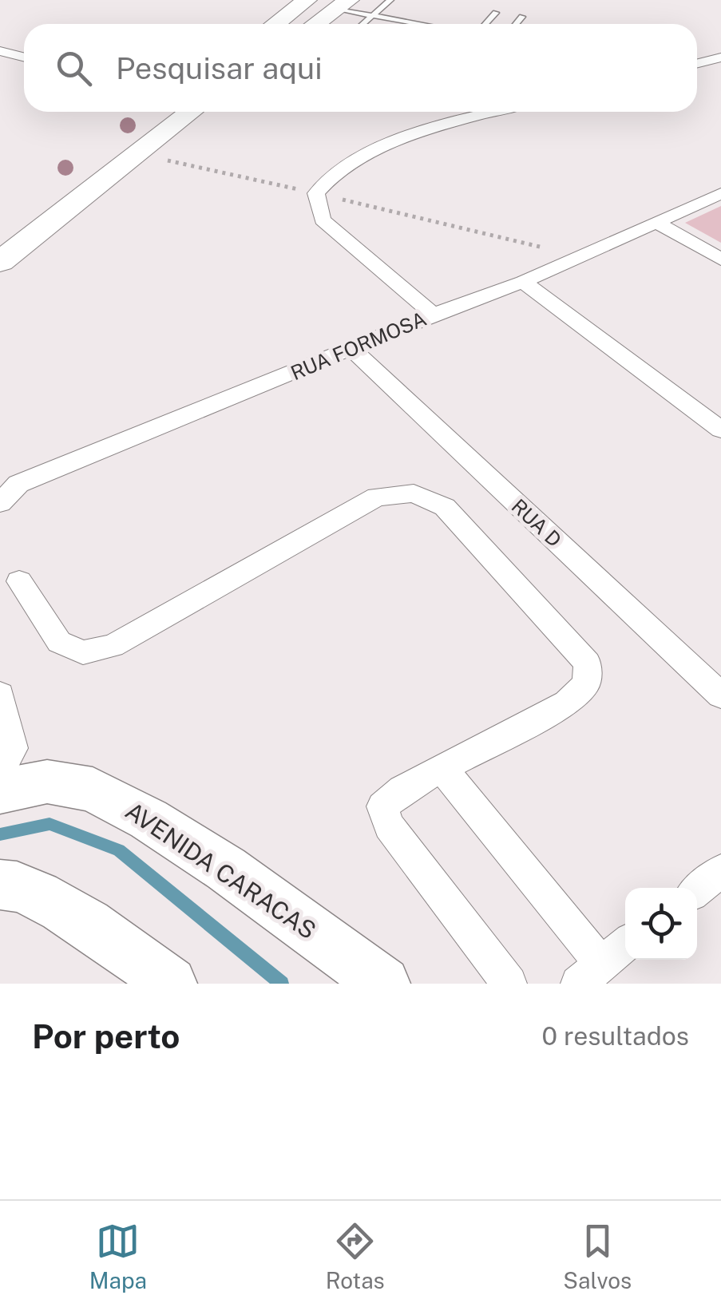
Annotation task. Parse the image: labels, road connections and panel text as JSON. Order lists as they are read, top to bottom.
{
  "streets": {
    "street": ["RUA FORMOSA", "RUA D", "AVENIDA CARACAS"]
  },
  "crossings": [
    ["RUA FORMOSA", "RUA D"]
  ],
  "page": {
    "search": "Pesquisar aqui",
    "heading": ["Por perto", "0 resultados"],
    "nav": ["Mapa", "Rotas", "Salvos"]
  }
}
